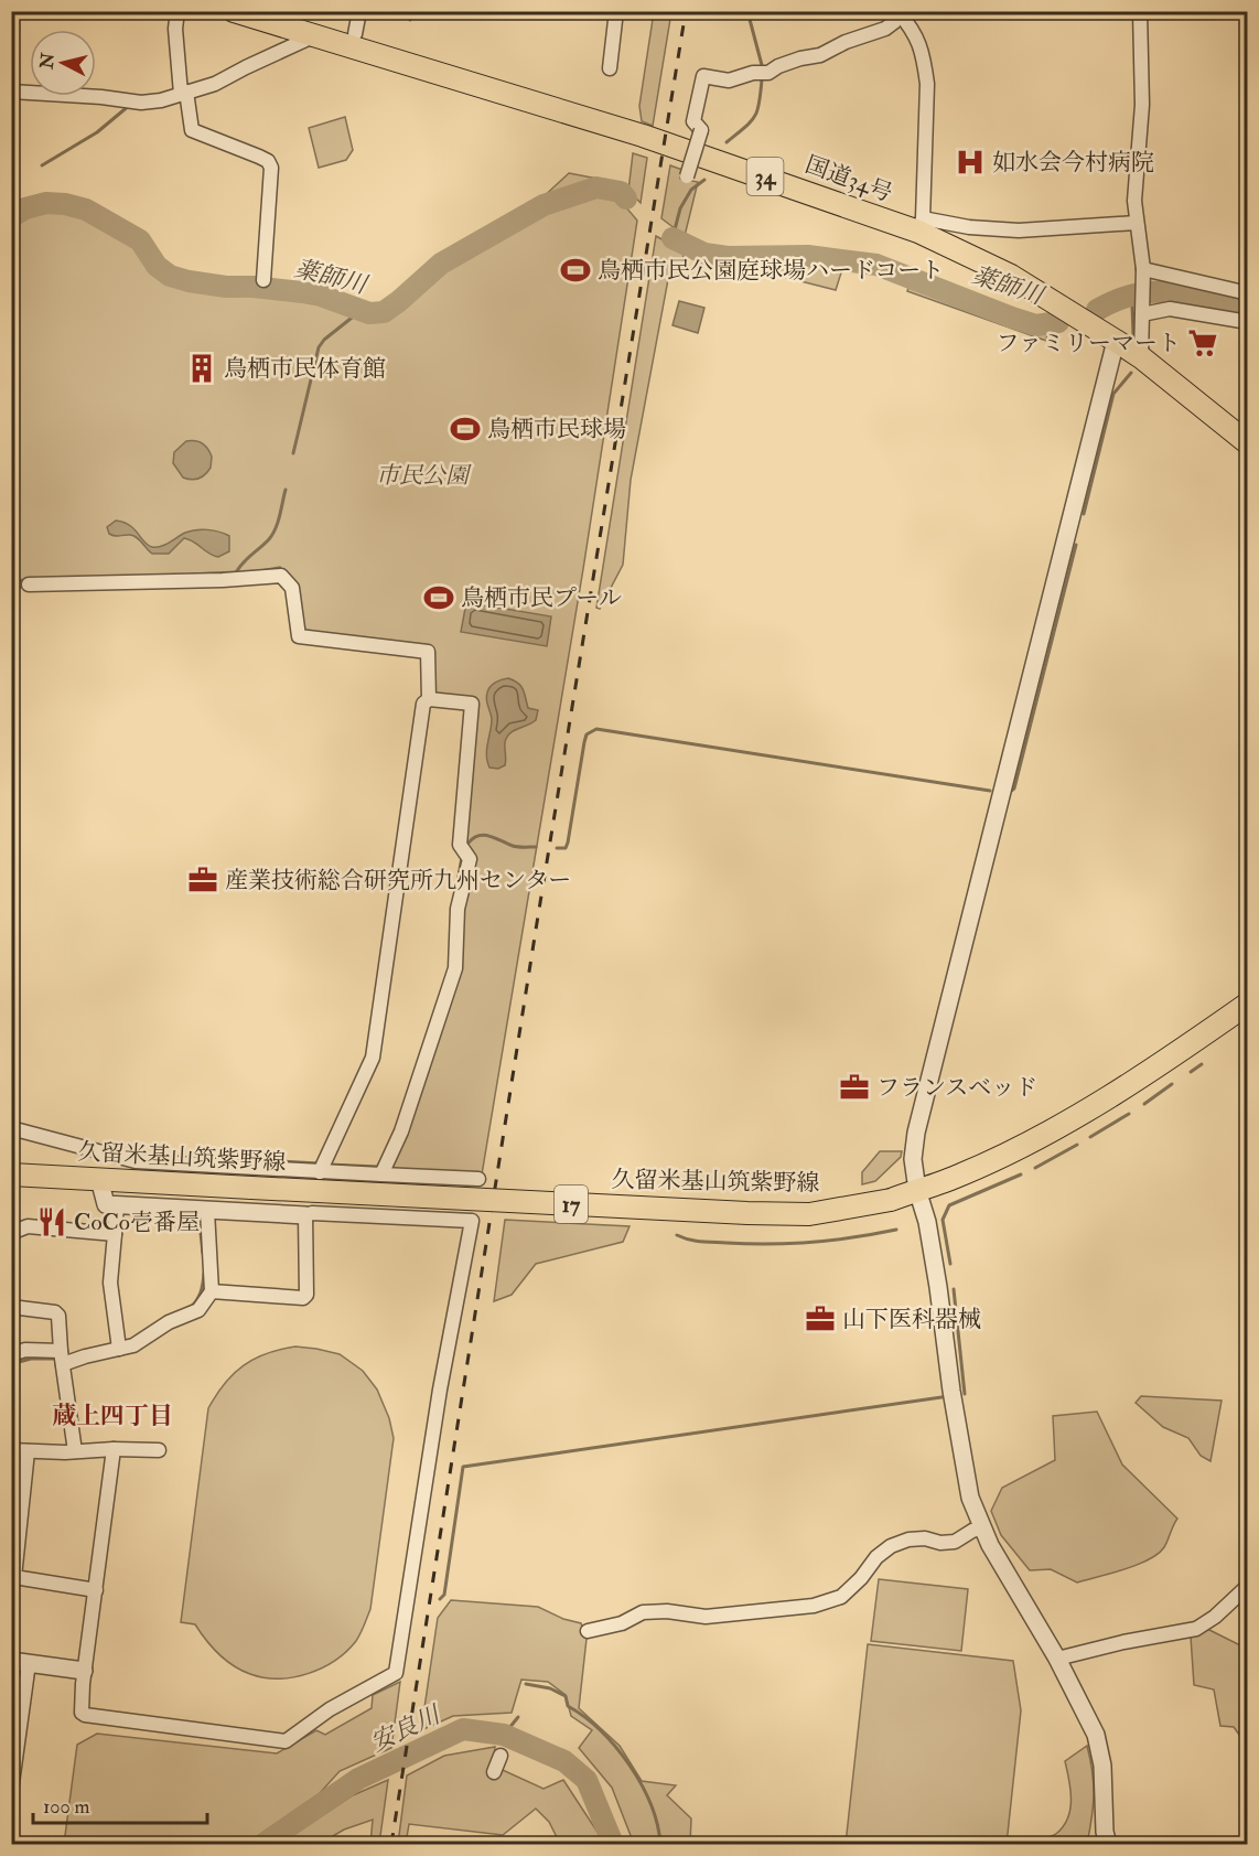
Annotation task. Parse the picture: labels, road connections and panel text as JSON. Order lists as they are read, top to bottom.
{
  "streets": {
    "main road": [
      "34",
      "国道34号",
      "久留米基山筑紫野線",
      "17"
    ]
  },
  "districts": ["蔵上四丁目"],
  "water": ["薬師川", "安良川"],
  "parks": ["市民公園"],
  "places": {
    "hospital": ["如水会今村病院"],
    "sports": ["鳥栖市民公園庭球場ハードコート", "鳥栖市民球場", "鳥栖市民プール"],
    "supermarket": ["ファミリーマート"],
    "building": ["鳥栖市民体育館"],
    "office": ["産業技術総合研究所九州センター", "フランスベッド", "山下医科器械"],
    "restaurant": ["CoCo壱番屋"]
  },
  "scale_bar": "100 m",
  "north": "left"
}
